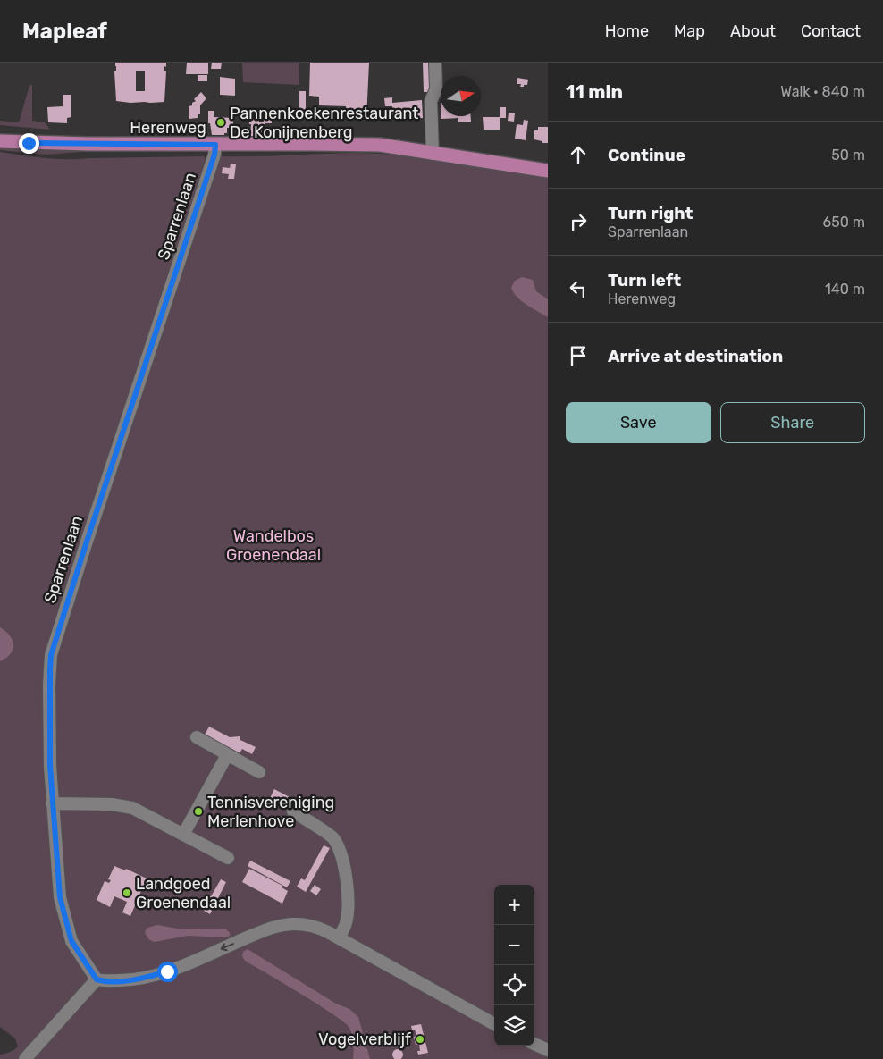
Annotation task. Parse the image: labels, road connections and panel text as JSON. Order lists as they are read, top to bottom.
{
  "streets": {
    "main road": ["Herenweg"],
    "street": ["Sparrenlaan"]
  },
  "crossings": [
    ["Herenweg", "Sparrenlaan"]
  ],
  "parks": ["Wandelbos Groenendaal"],
  "places": [
    "Pannenkoekenrestaurant De Konijnenberg",
    "Tennisvereniging Merlenhove",
    "Landgoed Groenendaal",
    "Vogelverblijf"
  ],
  "north": "right",
  "page": {
    "header": "Mapleaf",
    "nav": [
      "Home",
      "Map",
      "About",
      "Contact"
    ],
    "heading": ["11 min", "Walk · 840 m"],
    "list": [
      ["Continue", "50 m"],
      ["Turn right", "Sparrenlaan", "650 m"],
      ["Turn left", "Herenweg", "140 m"],
      "Arrive at destination"
    ],
    "buttons": ["Save", "Share"],
    "map_buttons": ["+", "−"]
  }
}
